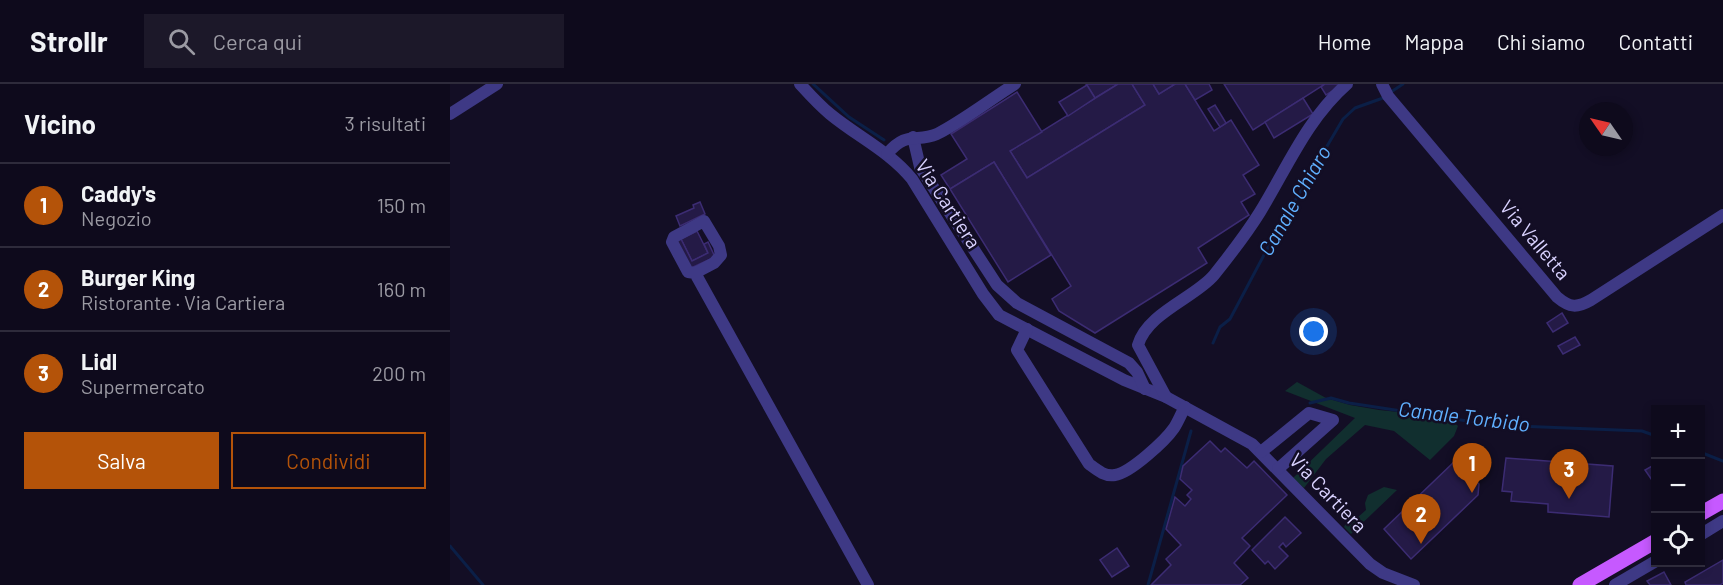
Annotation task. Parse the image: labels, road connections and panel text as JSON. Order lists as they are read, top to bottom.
{
  "streets": {
    "street": ["Via Cartiera", "Via Valletta"]
  },
  "water": ["Canale Chiaro", "Canale Torbido"],
  "north": "top left",
  "page": {
    "header": "Strollr",
    "search": "Cerca qui",
    "nav": [
      "Home",
      "Mappa",
      "Chi siamo",
      "Contatti"
    ],
    "heading": ["Vicino", "3 risultati"],
    "list": [
      {
        "mark": "1",
        "name": "Caddy's",
        "note": "Negozio",
        "value": "150 m"
      },
      {
        "mark": "2",
        "name": "Burger King",
        "note": "Ristorante · Via Cartiera",
        "value": "160 m"
      },
      {
        "mark": "3",
        "name": "Lidl",
        "note": "Supermercato",
        "value": "200 m"
      }
    ],
    "map_buttons": ["+", "−"],
    "buttons": ["Salva", "Condividi"],
    "pins": ["1", "3", "2"]
  }
}
